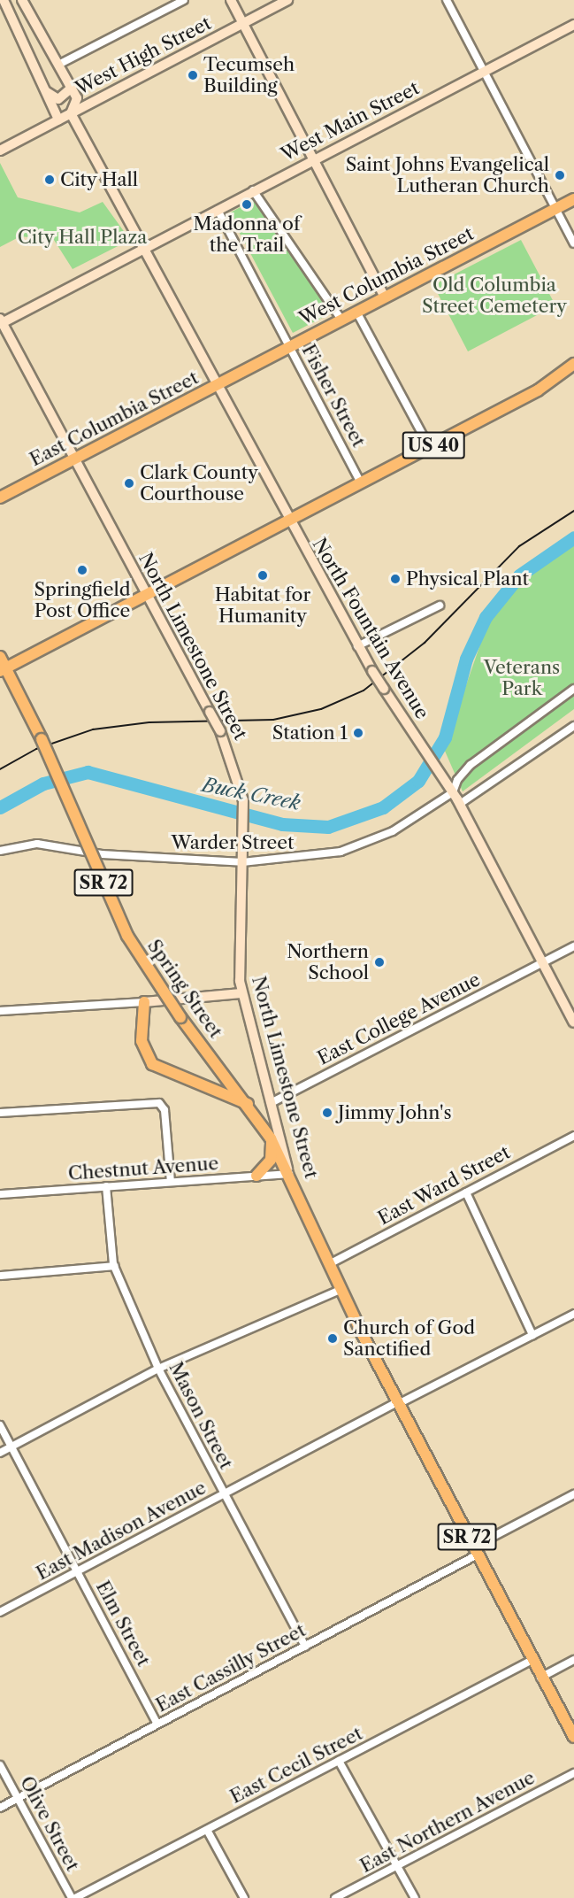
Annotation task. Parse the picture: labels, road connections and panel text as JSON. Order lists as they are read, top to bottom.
{
  "streets": {
    "main road": [
      "West Columbia Street",
      "East Columbia Street",
      "US 40",
      "North Limestone Street",
      "SR 72",
      "Spring Street"
    ],
    "street": [
      "West High Street",
      "West Main Street",
      "Fisher Street",
      "North Fountain Avenue",
      "Warder Street",
      "East College Avenue",
      "Chestnut Avenue",
      "East Ward Street",
      "Mason Street",
      "East Madison Avenue",
      "Elm Street",
      "East Cassilly Street",
      "East Cecil Street",
      "East Northern Avenue",
      "Olive Street"
    ]
  },
  "crossings": [
    ["West High Street", "North Fountain Avenue"],
    ["West Main Street", "Fisher Street"],
    ["West Main Street", "North Fountain Avenue"],
    ["West Main Street", "North Limestone Street"],
    ["West Columbia Street", "Fisher Street"],
    ["West Columbia Street", "East Columbia Street"],
    ["West Columbia Street", "North Fountain Avenue"],
    ["Fisher Street", "US 40"],
    ["East Columbia Street", "North Fountain Avenue"],
    ["East Columbia Street", "North Limestone Street"],
    ["US 40", "North Fountain Avenue"],
    ["US 40", "North Limestone Street"],
    ["US 40", "SR 72"],
    ["US 40", "Spring Street"],
    ["North Fountain Avenue", "Warder Street"],
    ["North Fountain Avenue", "East College Avenue"],
    ["North Limestone Street", "Warder Street"],
    ["North Limestone Street", "Spring Street"],
    ["North Limestone Street", "East College Avenue"],
    ["North Limestone Street", "Chestnut Avenue"],
    ["North Limestone Street", "East Ward Street"],
    ["North Limestone Street", "East Madison Avenue"],
    ["North Limestone Street", "East Cassilly Street"],
    ["North Limestone Street", "East Cecil Street"],
    ["SR 72", "Spring Street"],
    ["Spring Street", "Chestnut Avenue"],
    ["Chestnut Avenue", "Mason Street"],
    ["Mason Street", "East Madison Avenue"],
    ["Mason Street", "East Cassilly Street"],
    ["East Madison Avenue", "Elm Street"],
    ["Elm Street", "East Cassilly Street"],
    ["East Cassilly Street", "Olive Street"]
  ],
  "water": ["Buck Creek"],
  "parks": ["City Hall Plaza", "Old Columbia Street Cemetery", "Veterans Park"],
  "places": [
    "Tecumseh Building",
    "Saint Johns Evangelical Lutheran Church",
    "City Hall",
    "Madonna of the Trail",
    "Clark County Courthouse",
    "Springfield Post Office",
    "Habitat for Humanity",
    "Physical Plant",
    "Station 1",
    "Northern School",
    "Jimmy John's",
    "Church of God Sanctified"
  ]
}
